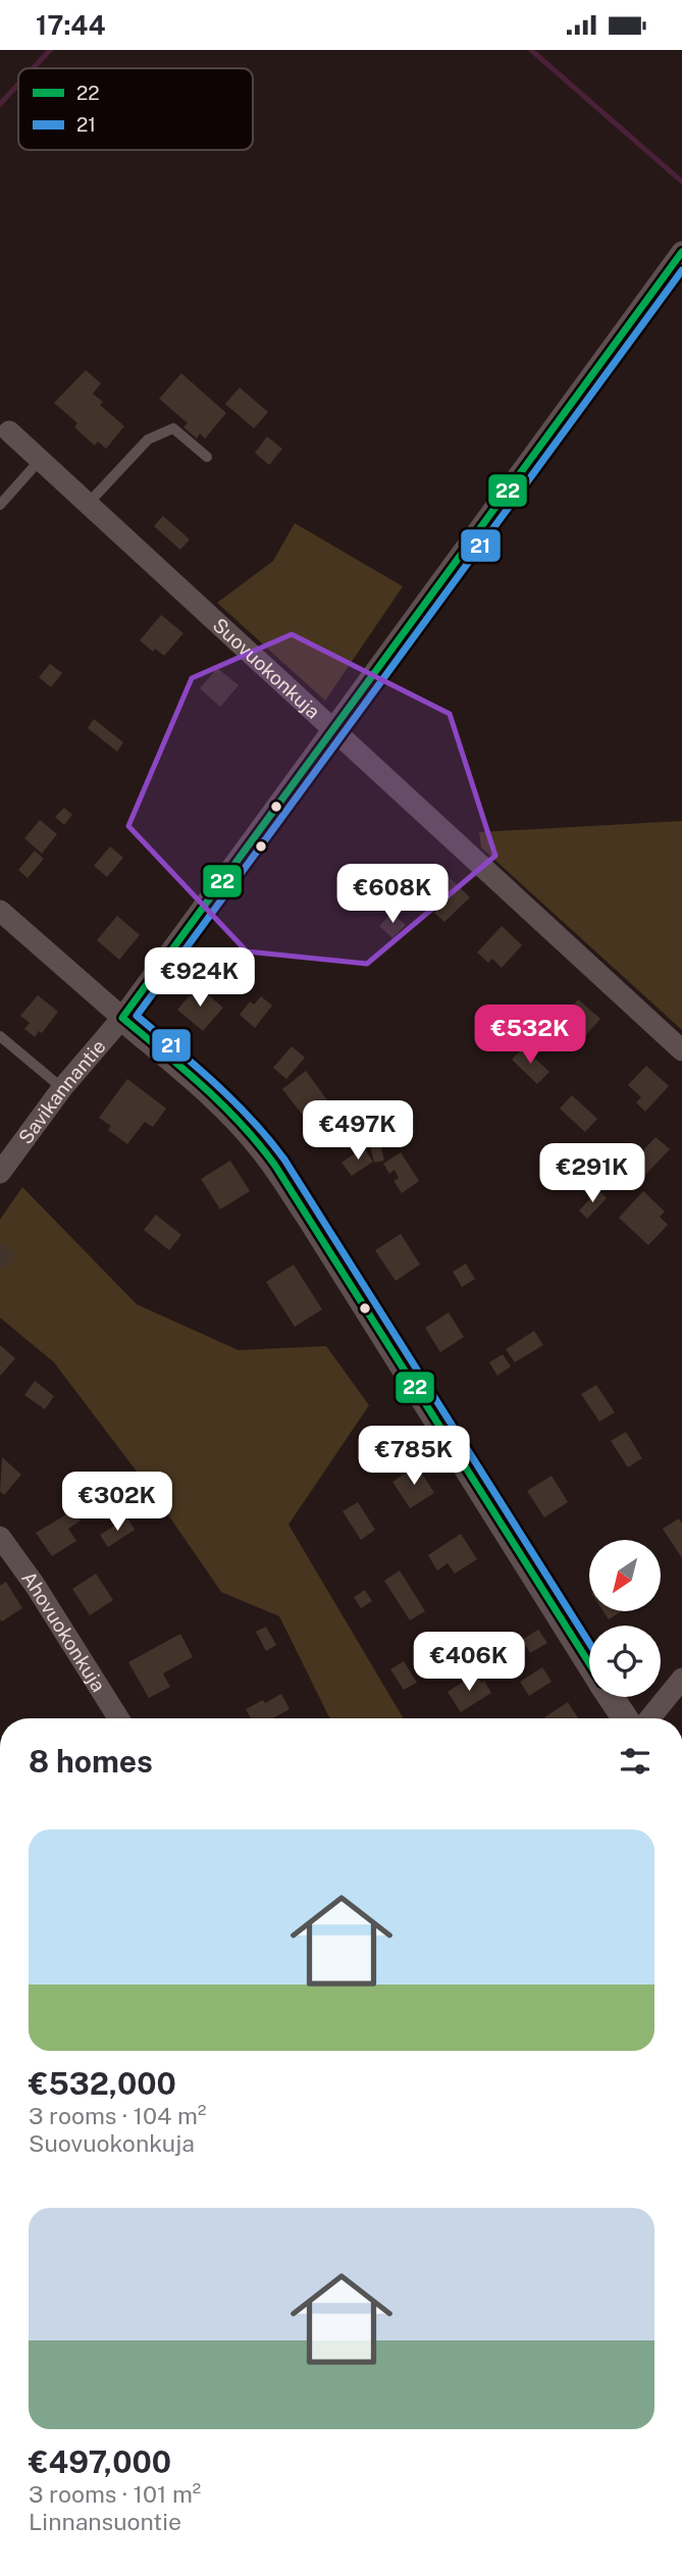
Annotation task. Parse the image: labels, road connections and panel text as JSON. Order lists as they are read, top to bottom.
{
  "streets": {
    "street": ["Suovuokonkuja", "Savikannantie", "Ahovuokonkuja"]
  },
  "crossings": [
    ["Suovuokonkuja", "Savikannantie"]
  ],
  "lines": ["transit line 22", "transit line 21"],
  "legend": ["22", "21"],
  "north": "bottom left",
  "page": {
    "status": "17:44",
    "price": [
      "€608K",
      "€924K",
      "€532K",
      "€497K",
      "€291K",
      "€785K",
      "€302K",
      "€406K"
    ],
    "heading": "8 homes",
    "list": [
      {
        "name": "€532,000",
        "note": "3 rooms · 104 m² · Suovuokonkuja"
      },
      {
        "name": "€497,000",
        "note": "3 rooms · 101 m² · Linnansuontie"
      }
    ]
  }
}
